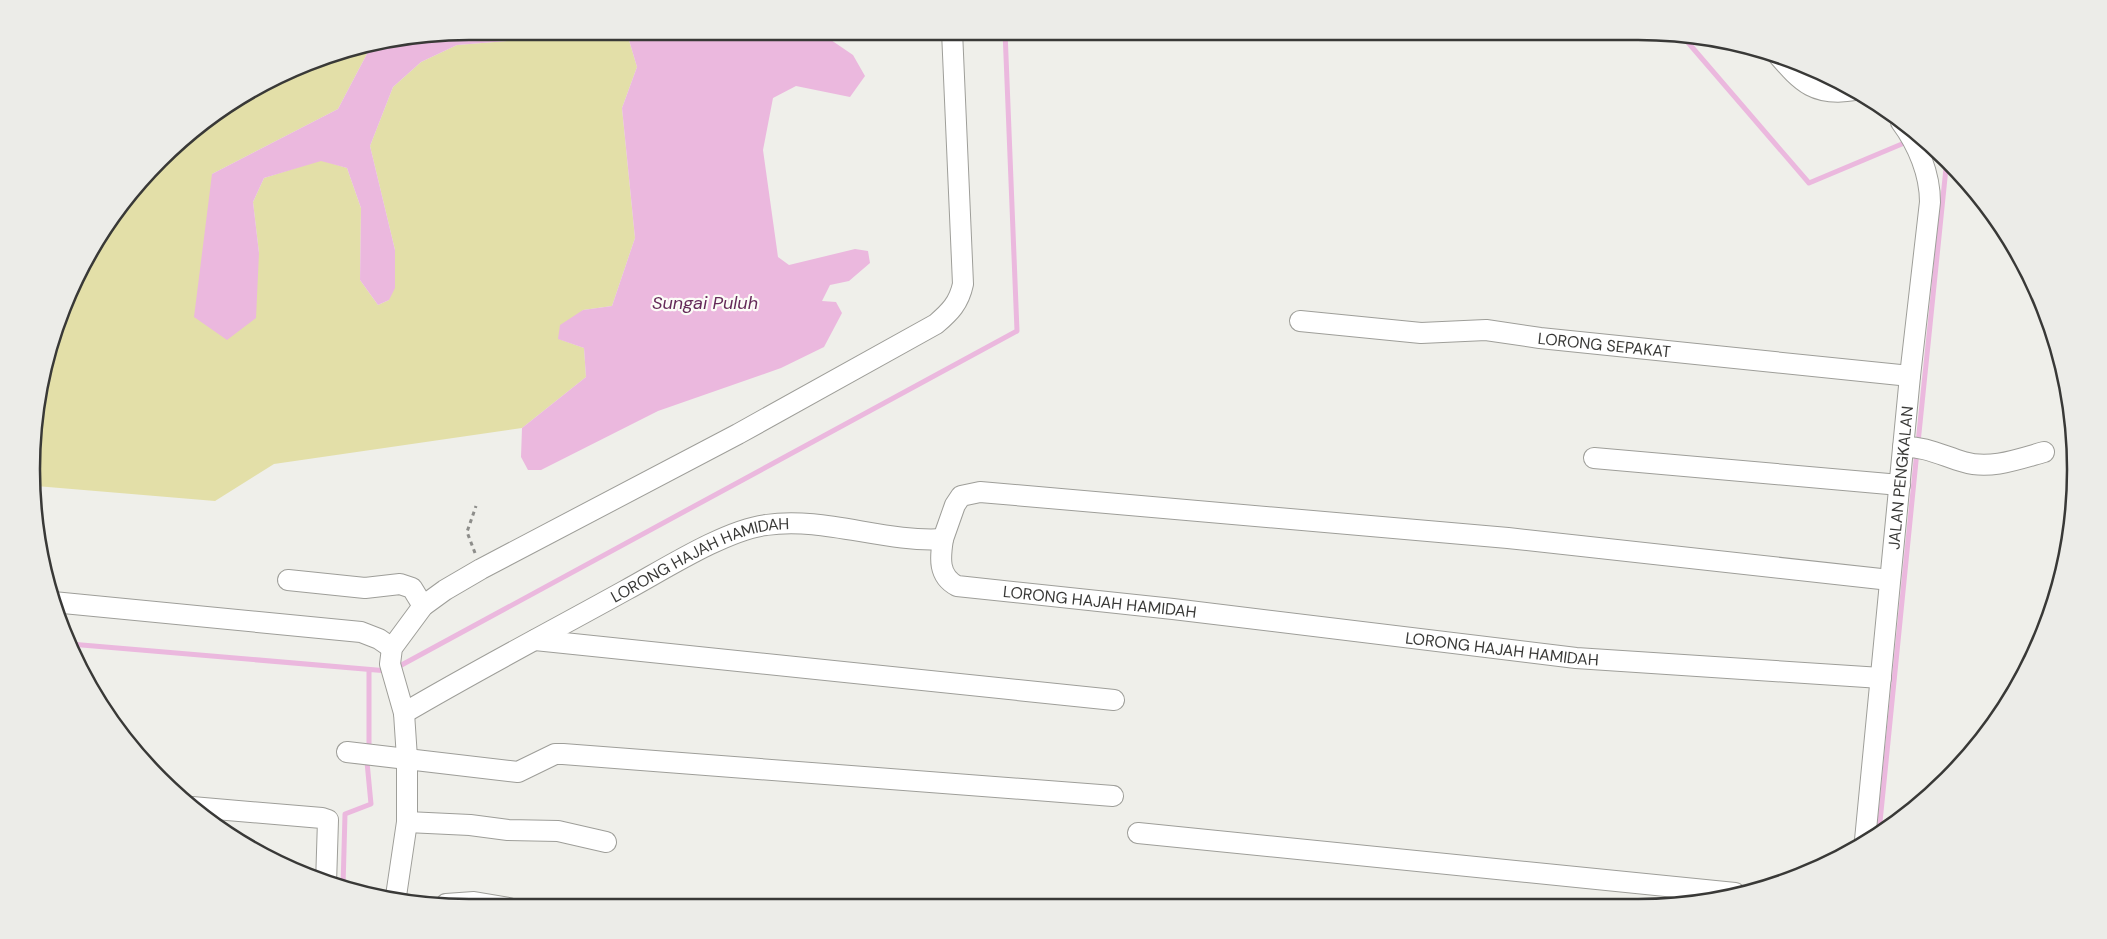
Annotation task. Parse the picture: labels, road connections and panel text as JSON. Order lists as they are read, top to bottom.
{
  "streets": {
    "street": ["LORONG SEPAKAT", "JALAN PENGKALAN", "LORONG HAJAH HAMIDAH"]
  },
  "crossings": [
    ["LORONG SEPAKAT", "JALAN PENGKALAN"],
    ["JALAN PENGKALAN", "LORONG HAJAH HAMIDAH"]
  ],
  "water": ["Sungai Puluh"]
}
